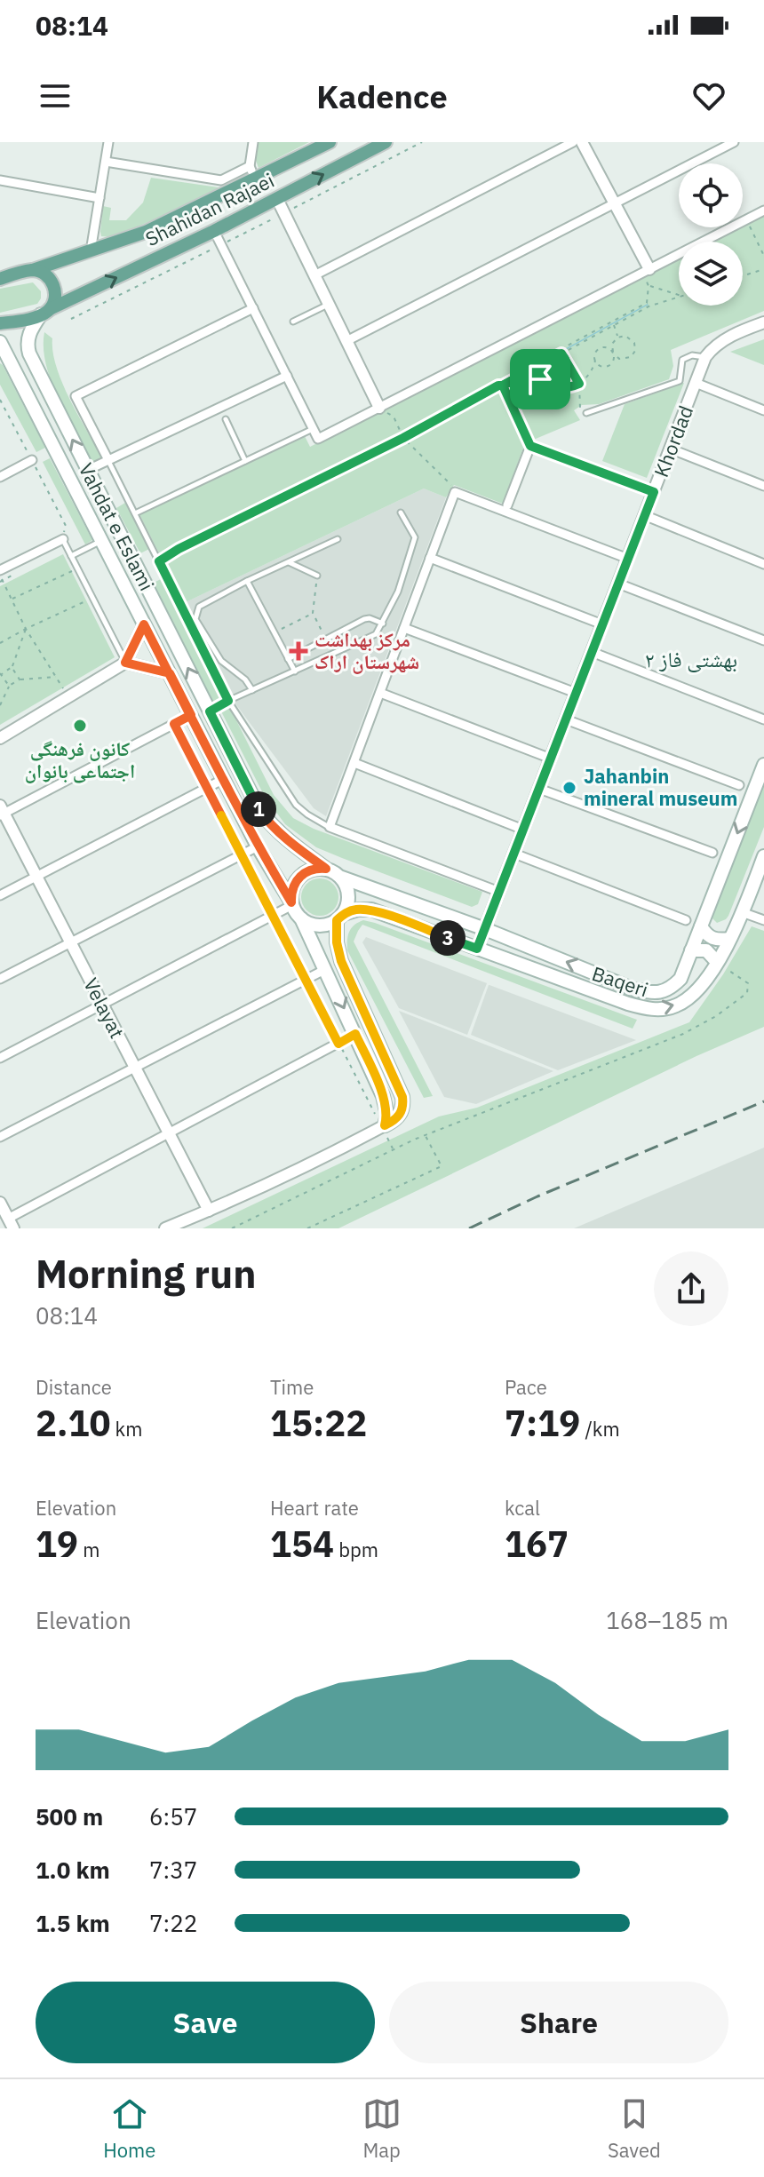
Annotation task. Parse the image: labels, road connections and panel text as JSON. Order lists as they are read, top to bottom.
{
  "streets": {
    "main road": ["Shahidan Rajaei", "Vahdat e Eslami", "Baqeri"],
    "street": ["Khordad", "Velayat"]
  },
  "crossings": [
    ["Shahidan Rajaei", "Vahdat e Eslami"],
    ["Khordad", "Baqeri"],
    ["Vahdat e Eslami", "Baqeri"]
  ],
  "districts": ["بهشتی فاز ۲"],
  "places": {
    "health": ["مرکز بهداشت شهرستان اراک"],
    "other": ["کانون فرهنگی اجتماعی بانوان", "Jahanbin mineral museum"]
  },
  "page": {
    "status": "08:14",
    "header": "Kadence",
    "pins": ["1", "3"],
    "heading": ["Morning run", "08:14"],
    "stats": [
      ["Distance", "2.10 km"],
      ["Time", "15:22"],
      ["Pace", "7:19 /km"],
      ["Elevation", "19 m"],
      ["Heart rate", "154 bpm"],
      ["kcal", "167"]
    ],
    "chart": ["Elevation", "168–185 m"],
    "list": [
      {
        "name": "500 m",
        "note": "6:57"
      },
      {
        "name": "1.0 km",
        "note": "7:37"
      },
      {
        "name": "1.5 km",
        "note": "7:22"
      }
    ],
    "buttons": ["Save", "Share"],
    "tabs": ["Home", "Map", "Saved"]
  }
}
